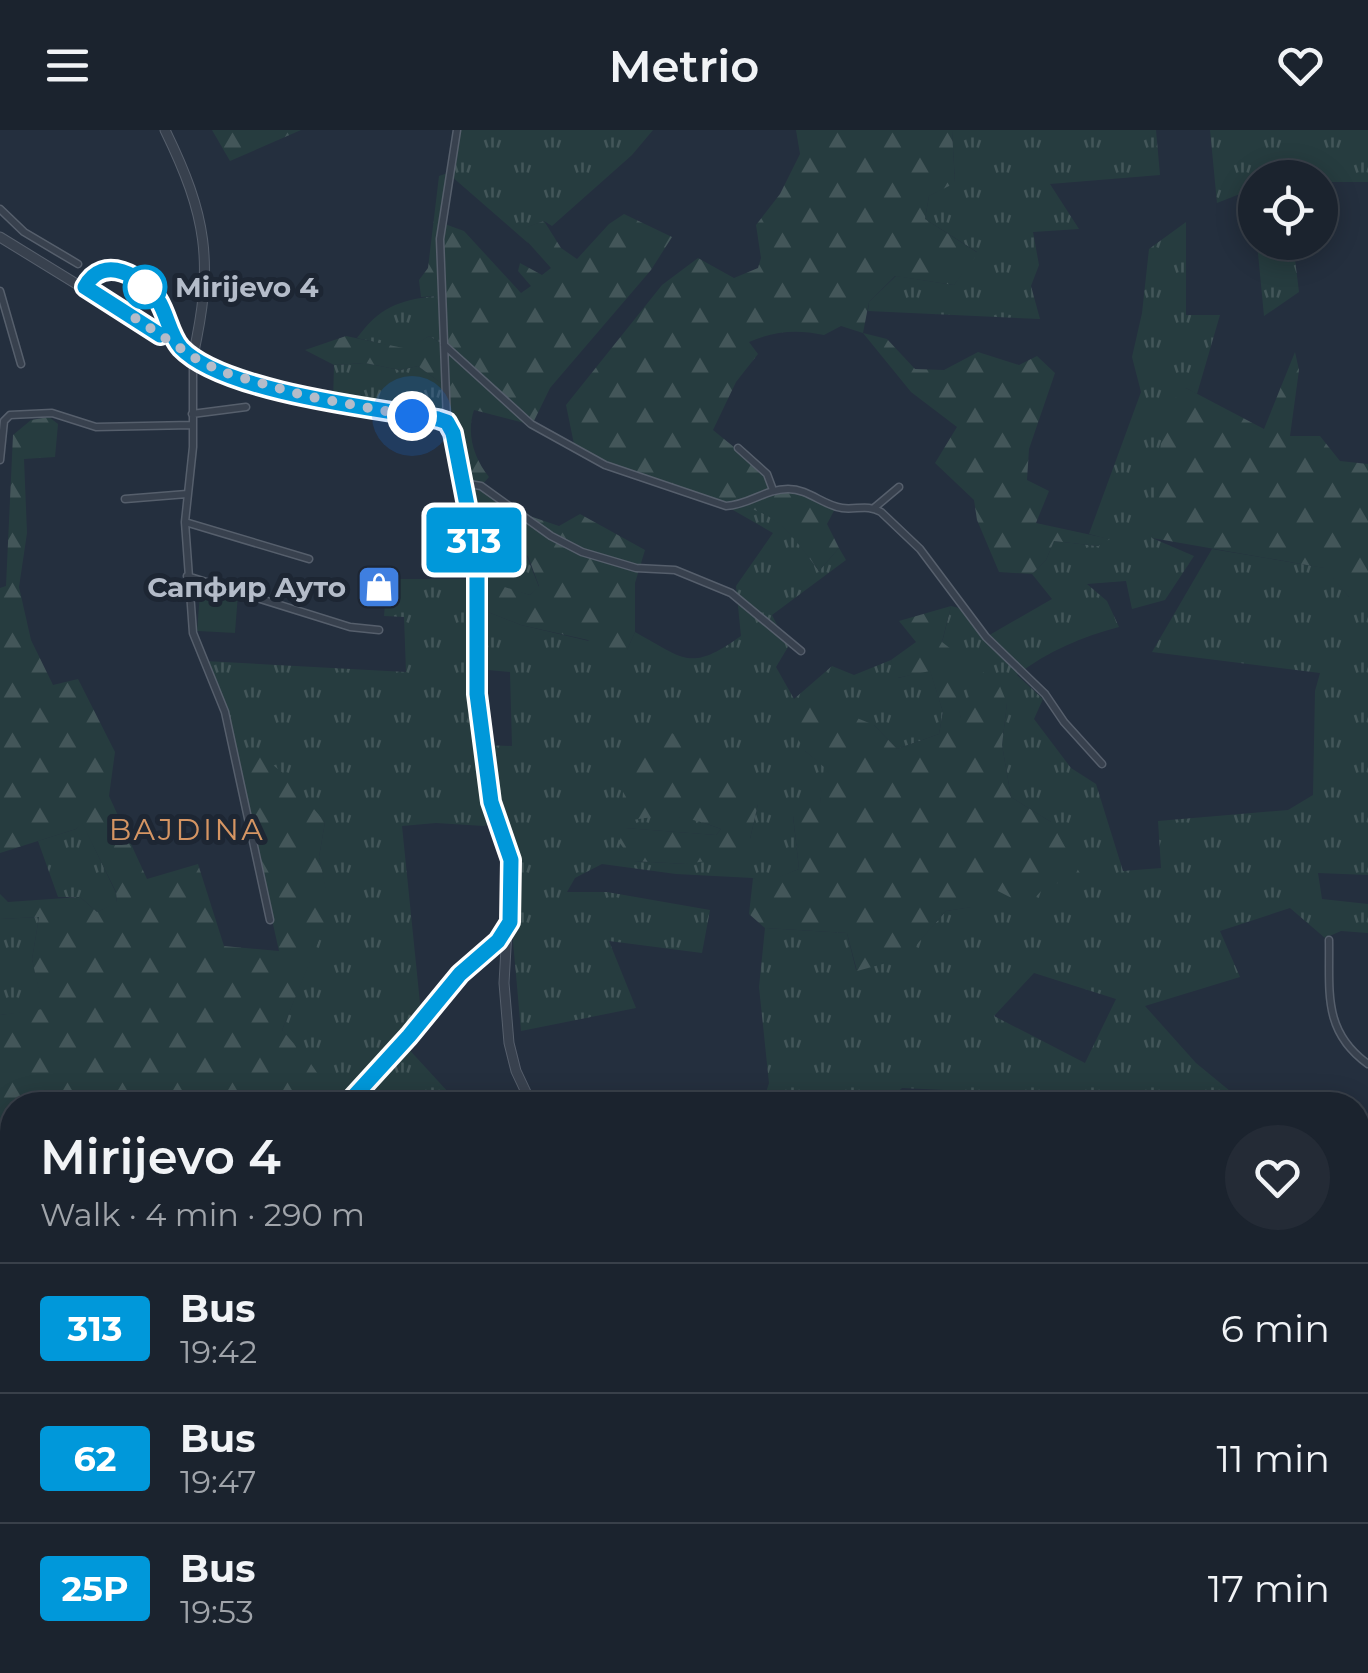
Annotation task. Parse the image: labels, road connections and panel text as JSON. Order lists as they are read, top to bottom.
{
  "districts": ["BAJDINA"],
  "places": {
    "other": ["Mirijevo 4"],
    "shop": ["Сапфир Ауто"]
  },
  "lines": ["bus line 313"],
  "page": {
    "header": "Metrio",
    "on_map": "313",
    "heading": ["Mirijevo 4", "Walk · 4 min · 290 m"],
    "list": [
      {
        "mark": "313",
        "name": "Bus",
        "note": "19:42",
        "value": "6 min"
      },
      {
        "mark": "62",
        "name": "Bus",
        "note": "19:47",
        "value": "11 min"
      },
      {
        "mark": "25P",
        "name": "Bus",
        "note": "19:53",
        "value": "17 min"
      }
    ]
  }
}
